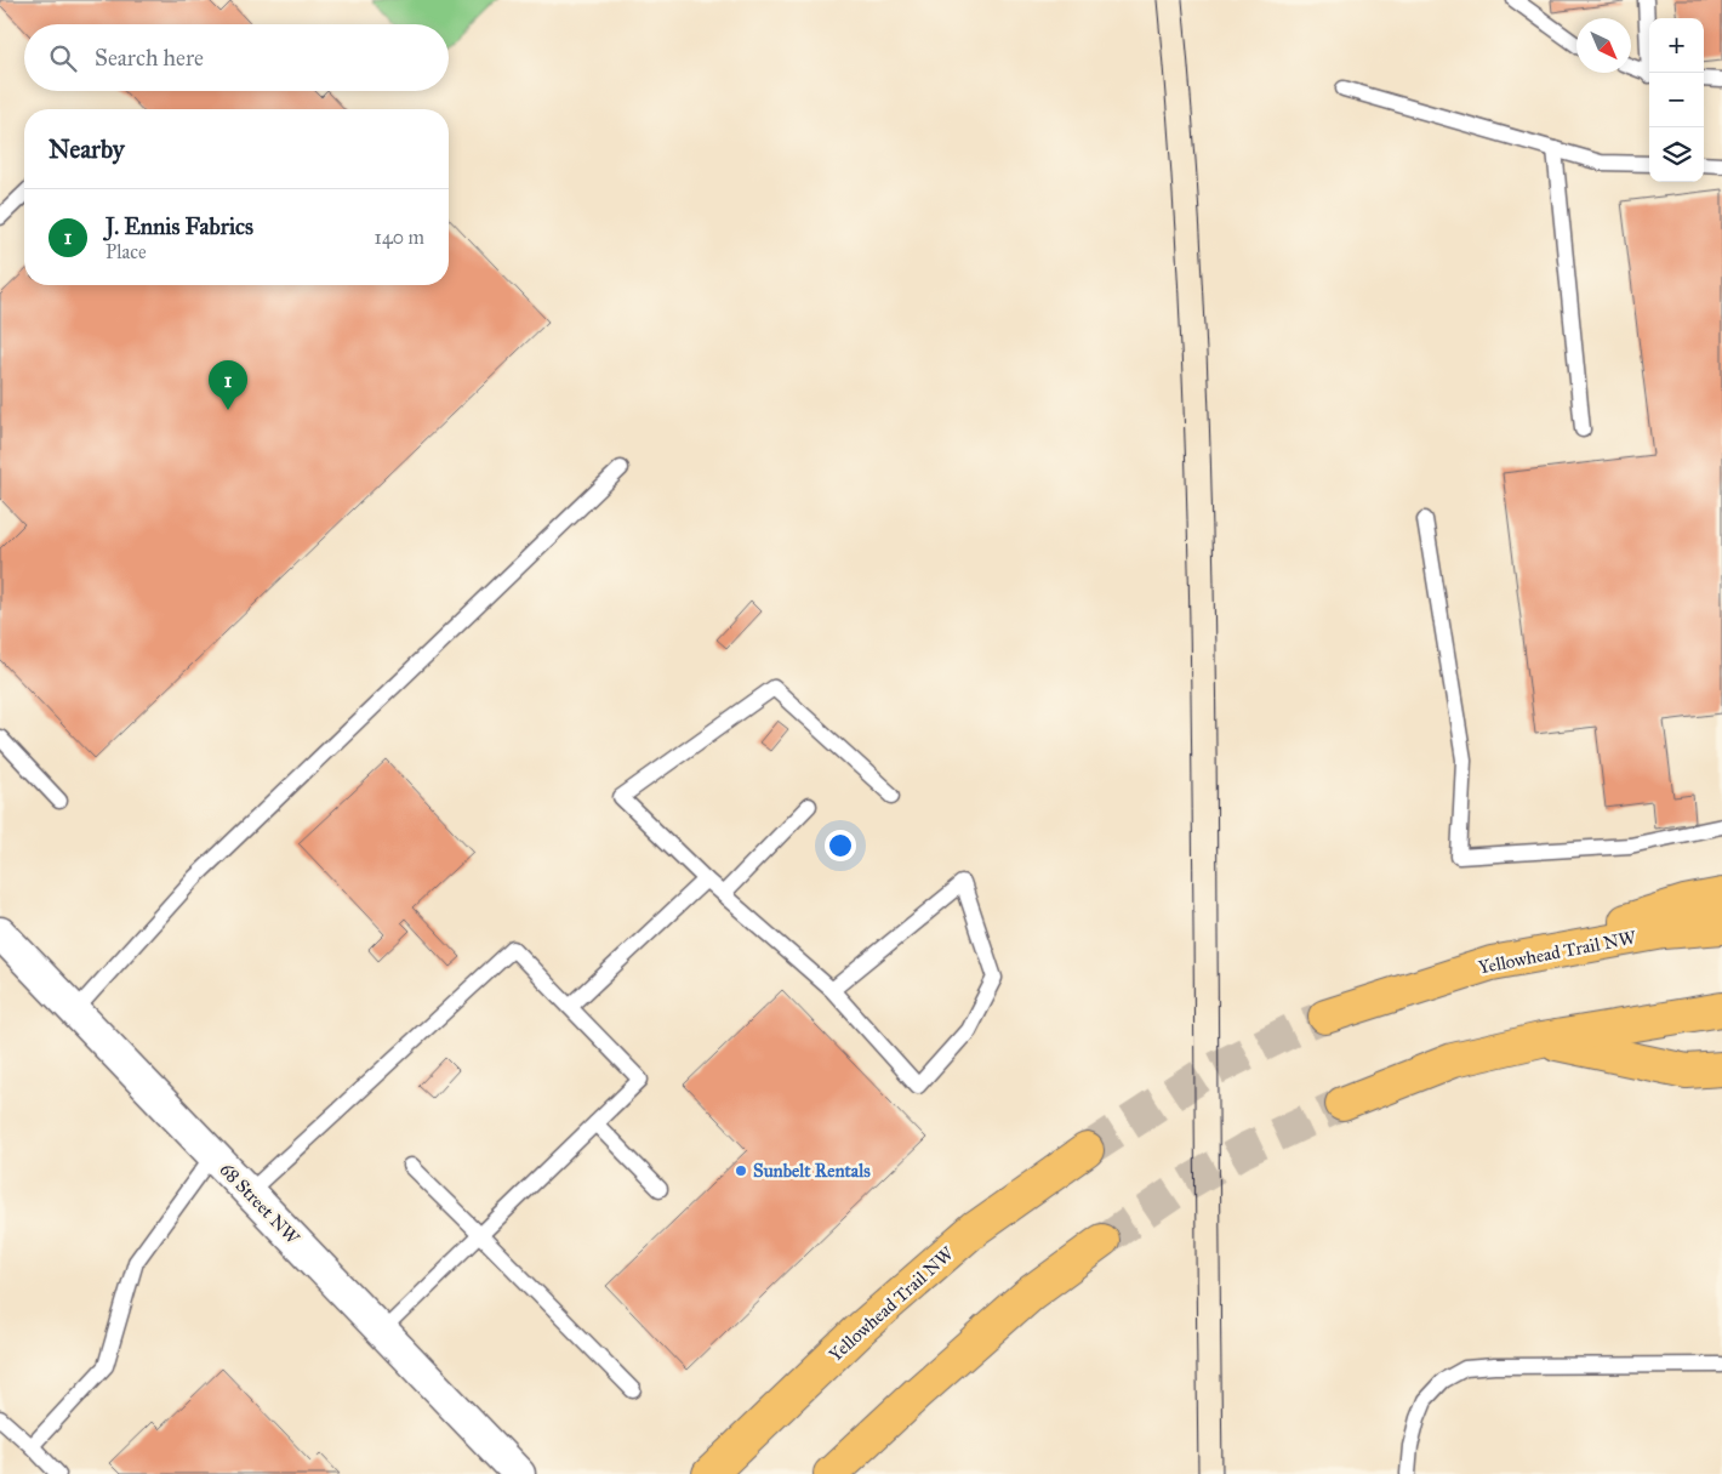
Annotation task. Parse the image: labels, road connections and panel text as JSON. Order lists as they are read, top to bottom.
{
  "streets": {
    "highway": ["Yellowhead Trail NW"],
    "street": ["68 Street NW"]
  },
  "places": ["Sunbelt Rentals"],
  "north": "bottom right",
  "page": {
    "map_buttons": ["+", "−"],
    "search": "Search here",
    "heading": "Nearby",
    "list": [
      {
        "mark": "1",
        "name": "J. Ennis Fabrics",
        "note": "Place",
        "value": "140 m"
      }
    ],
    "pins": "1"
  }
}
